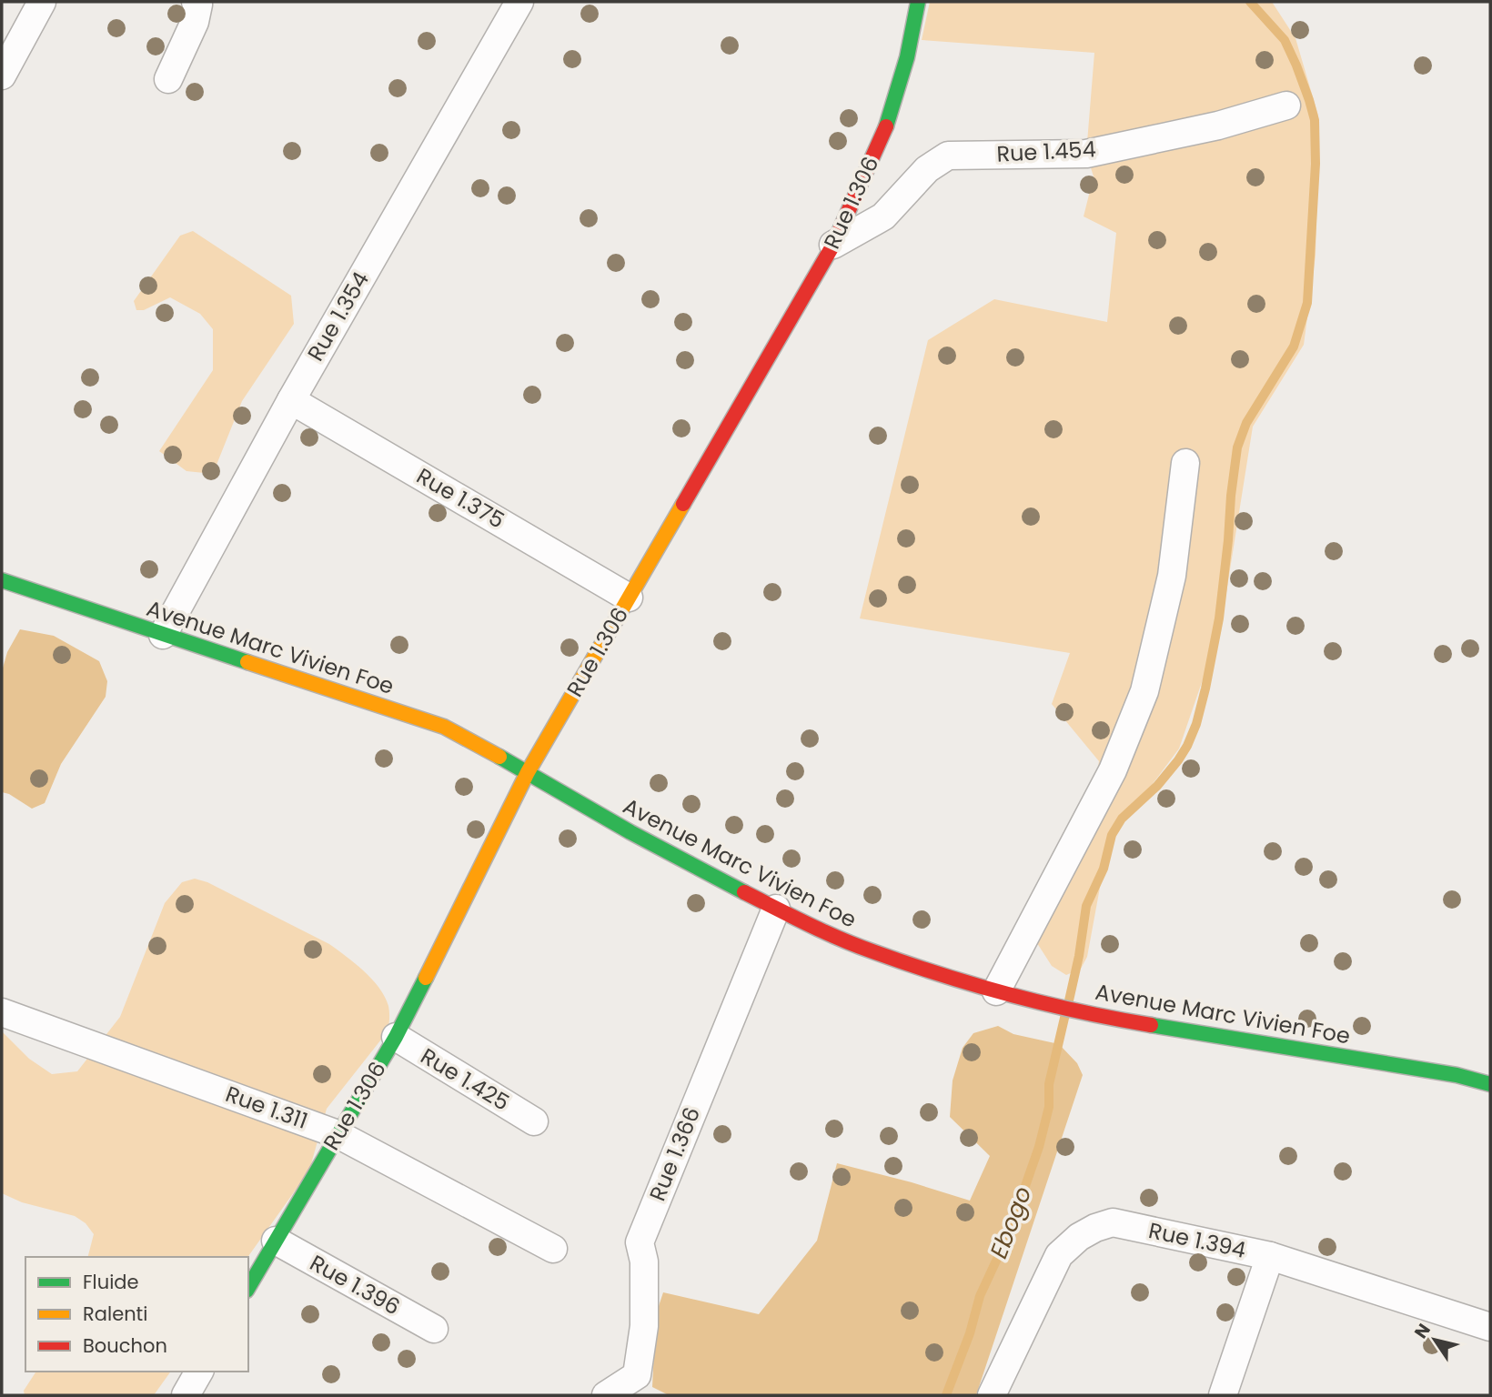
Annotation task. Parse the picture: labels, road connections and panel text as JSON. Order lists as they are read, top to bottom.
{
  "streets": {
    "main road": ["Rue 1.306", "Avenue Marc Vivien Foe"],
    "street": [
      "Rue 1.454",
      "Rue 1.354",
      "Rue 1.375",
      "Rue 1.425",
      "Rue 1.311",
      "Rue 1.366",
      "Rue 1.394",
      "Rue 1.396"
    ]
  },
  "crossings": [
    ["Rue 1.454", "Rue 1.306"],
    ["Rue 1.306", "Rue 1.375"],
    ["Rue 1.306", "Avenue Marc Vivien Foe"],
    ["Rue 1.306", "Rue 1.425"],
    ["Rue 1.306", "Rue 1.311"],
    ["Rue 1.306", "Rue 1.396"],
    ["Rue 1.354", "Rue 1.375"],
    ["Rue 1.354", "Avenue Marc Vivien Foe"],
    ["Avenue Marc Vivien Foe", "Rue 1.366"]
  ],
  "water": ["Ebogo"],
  "legend": ["Fluide", "Ralenti", "Bouchon"],
  "north": "top left"
}
